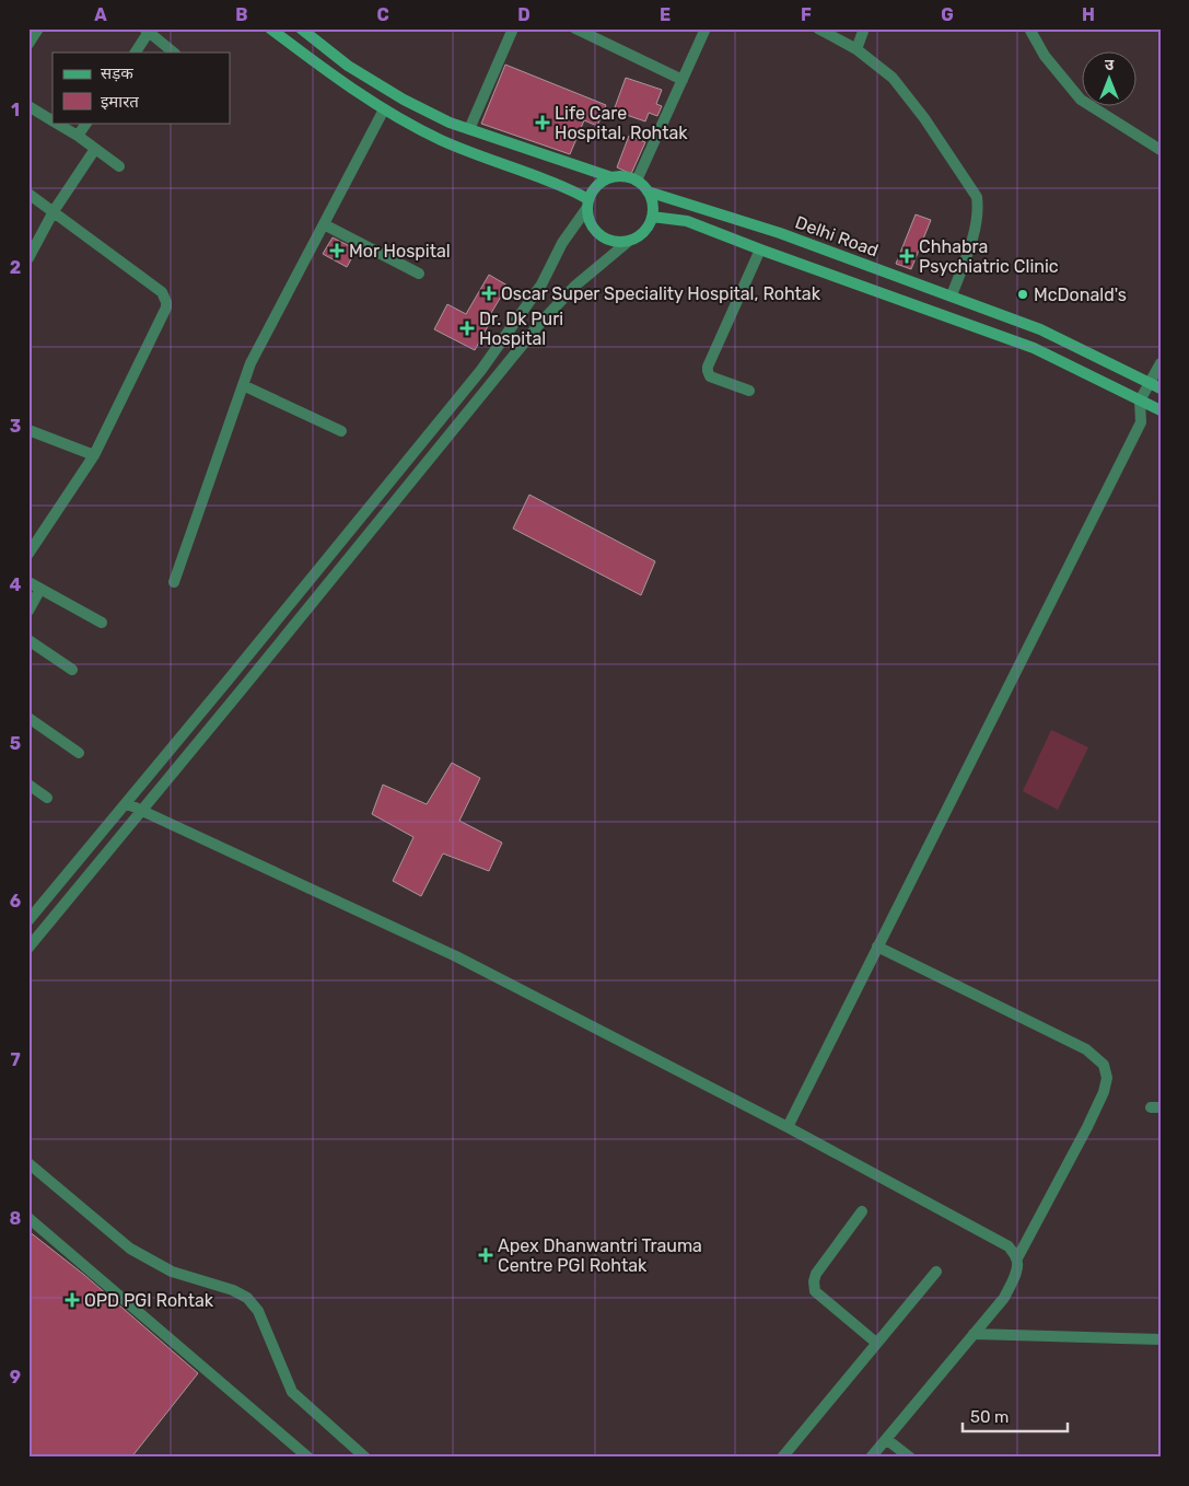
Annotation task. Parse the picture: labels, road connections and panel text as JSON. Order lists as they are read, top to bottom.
{
  "streets": {
    "main road": ["Delhi Road"]
  },
  "places": {
    "health": [
      "Life Care Hospital, Rohtak",
      "Mor Hospital",
      "Chhabra Psychiatric Clinic",
      "Oscar Super Speciality Hospital, Rohtak",
      "Dr. Dk Puri Hospital",
      "Apex Dhanwantri Trauma Centre PGI Rohtak",
      "OPD PGI Rohtak"
    ],
    "other": ["McDonald's"]
  },
  "legend": ["सड़क", "इमारत"],
  "scale_bar": "50 m",
  "north": "top",
  "grid": {
    "columns": [
      "A",
      "B",
      "C",
      "D",
      "E",
      "F",
      "G",
      "H"
    ],
    "rows": [
      "1",
      "2",
      "3",
      "4",
      "5",
      "6",
      "7",
      "8",
      "9"
    ]
  }
}
